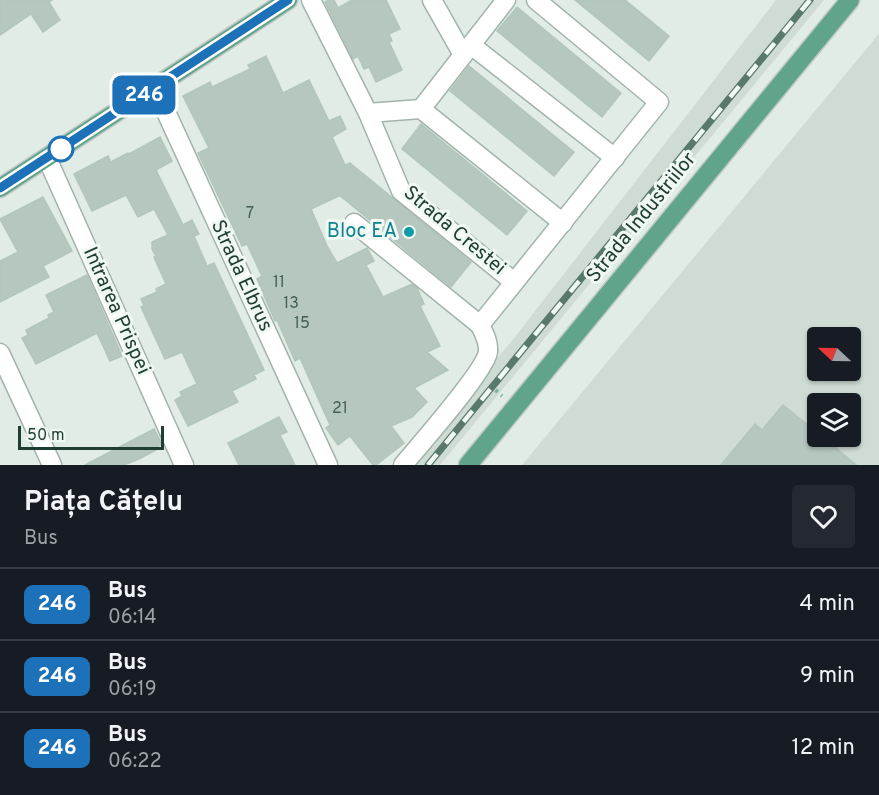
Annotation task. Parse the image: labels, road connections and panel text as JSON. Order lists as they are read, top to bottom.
{
  "streets": {
    "main road": ["Strada Industriilor"],
    "street": ["Strada Crestei", "Strada Elbrus", "Intrarea Prispei"]
  },
  "places": ["Bloc EA"],
  "lines": ["bus line 246"],
  "house_numbers": [
    "7",
    "11",
    "13",
    "15",
    "21"
  ],
  "scale_bar": "50 m",
  "north": "left",
  "page": {
    "on_map": "246",
    "scale": "50 m",
    "heading": ["Piața Cățelu", "Bus"],
    "list": [
      {
        "mark": "246",
        "name": "Bus",
        "note": "06:14",
        "value": "4 min"
      },
      {
        "mark": "246",
        "name": "Bus",
        "note": "06:19",
        "value": "9 min"
      },
      {
        "mark": "246",
        "name": "Bus",
        "note": "06:22",
        "value": "12 min"
      }
    ]
  }
}
